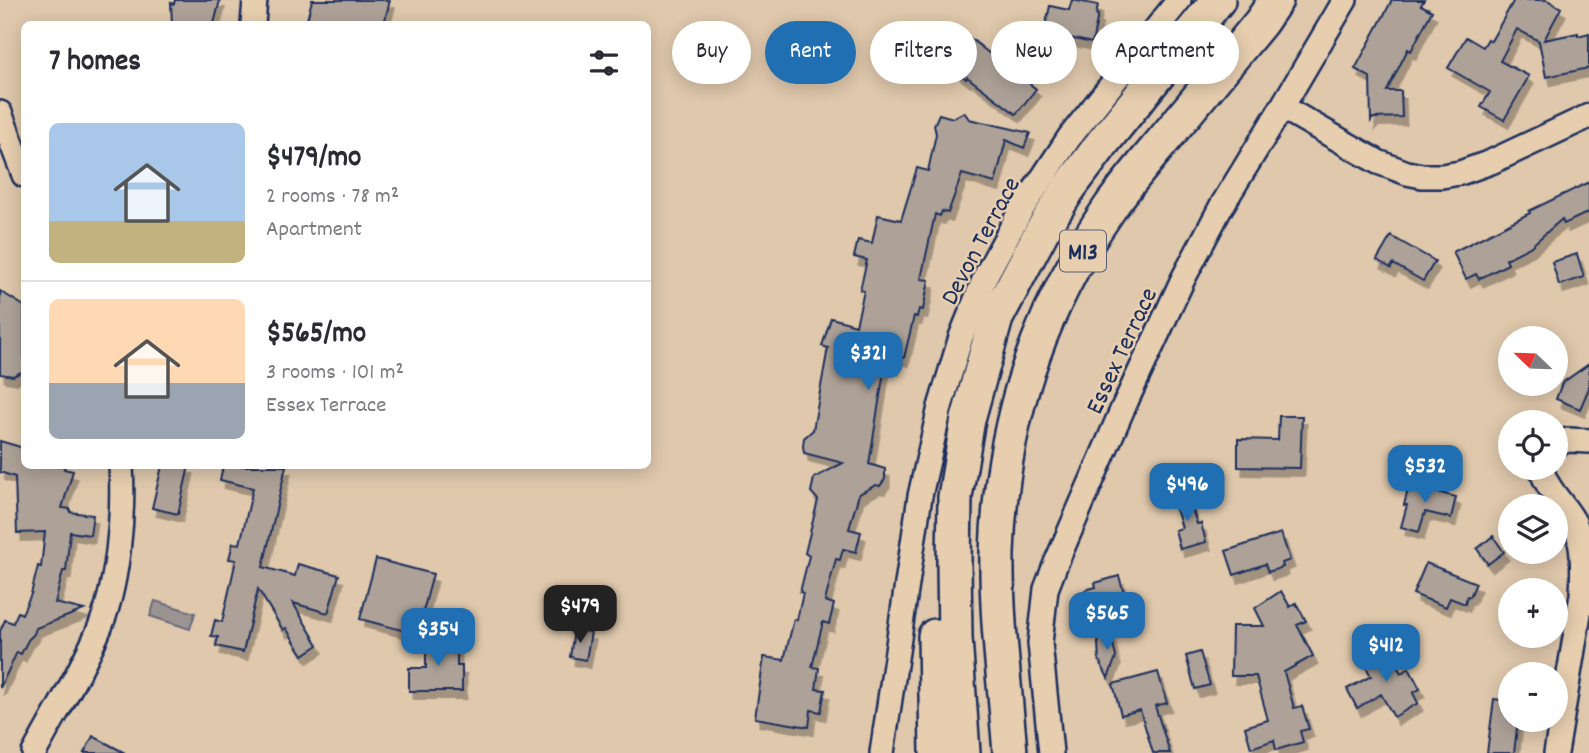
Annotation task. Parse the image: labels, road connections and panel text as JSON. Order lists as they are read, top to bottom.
{
  "streets": {
    "highway": ["M13"],
    "street": ["Devon Terrace", "Essex Terrace"]
  },
  "north": "top left",
  "page": {
    "chip": [
      "Buy",
      "Rent",
      "Filters",
      "New",
      "Apartment"
    ],
    "heading": "7 homes",
    "list": [
      {
        "name": "$479/mo",
        "note": "2 rooms · 78 m² · Apartment"
      },
      {
        "name": "$565/mo",
        "note": "3 rooms · 101 m² · Essex Terrace"
      }
    ],
    "map_buttons": ["+", "−"],
    "price": [
      "$321",
      "$532",
      "$496",
      "$479",
      "$565",
      "$354",
      "$412"
    ]
  }
}
